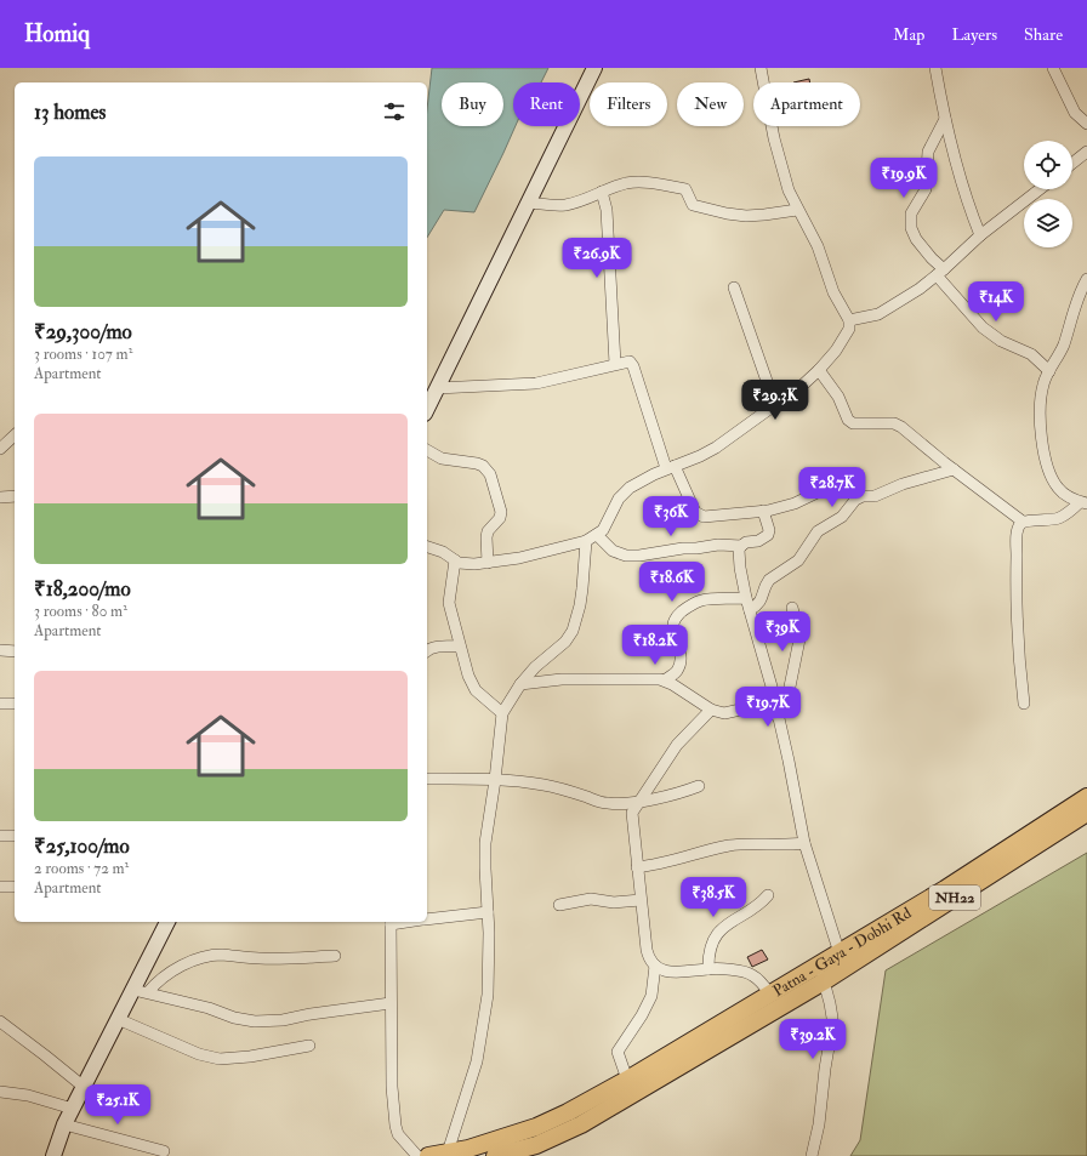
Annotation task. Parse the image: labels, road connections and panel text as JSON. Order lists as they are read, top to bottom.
{
  "streets": {
    "main road": ["NH22", "Patna - Gaya - Dobhi Rd"]
  },
  "page": {
    "header": "Homiq",
    "nav": ["Map", "Layers", "Share"],
    "chip": [
      "Buy",
      "Rent",
      "Filters",
      "New",
      "Apartment"
    ],
    "heading": "13 homes",
    "list": [
      {
        "name": "₹29,300/mo",
        "note": "3 rooms · 107 m² · Apartment"
      },
      {
        "name": "₹18,200/mo",
        "note": "3 rooms · 80 m² · Apartment"
      },
      {
        "name": "₹25,100/mo",
        "note": "2 rooms · 72 m² · Apartment"
      }
    ],
    "price": [
      "₹19.9K",
      "₹26.9K",
      "₹14K",
      "₹29.3K",
      "₹28.7K",
      "₹36K",
      "₹18.6K",
      "₹39K",
      "₹18.2K",
      "₹19.7K",
      "₹38.5K",
      "₹39.2K",
      "₹25.1K"
    ]
  }
}
